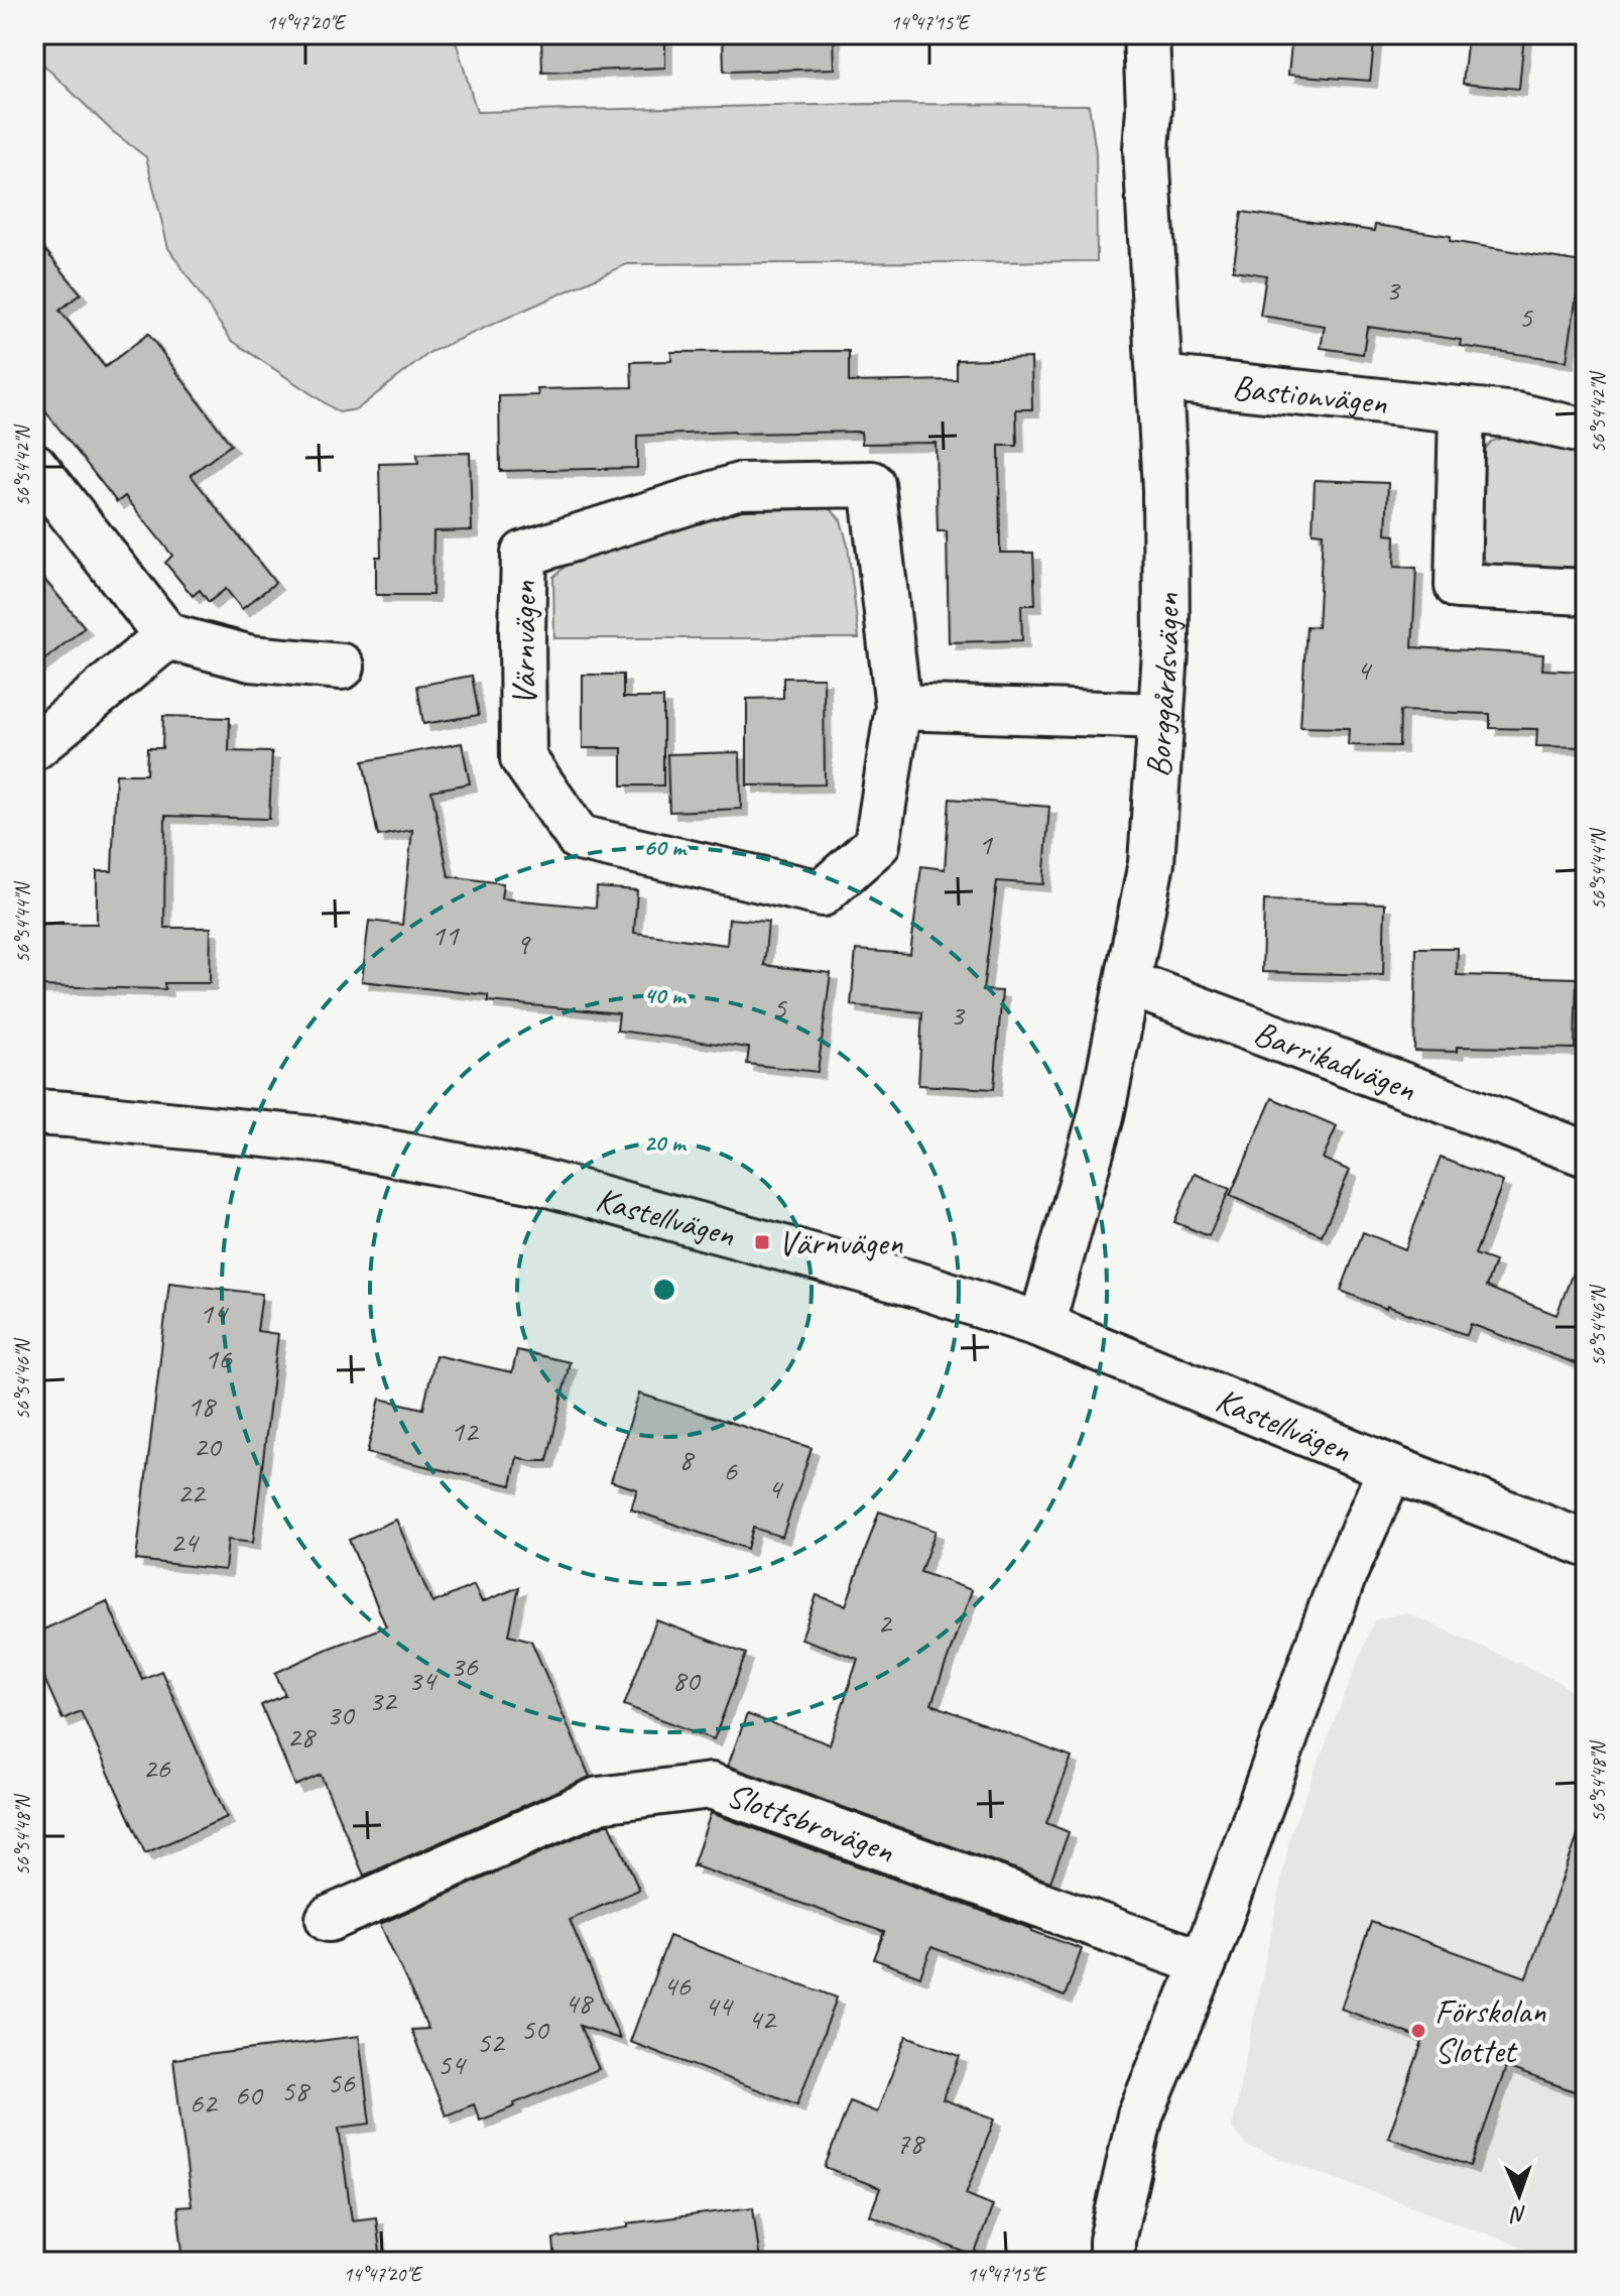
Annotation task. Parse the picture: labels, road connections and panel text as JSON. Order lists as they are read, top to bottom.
{
  "streets": {
    "street": [
      "Bastionvägen",
      "Värnvägen",
      "Borggårdsvägen",
      "Barrikadvägen",
      "Kastellvägen",
      "Slottsbrovägen"
    ]
  },
  "crossings": [
    ["Bastionvägen", "Borggårdsvägen"],
    ["Borggårdsvägen", "Barrikadvägen"],
    ["Borggårdsvägen", "Kastellvägen"]
  ],
  "places": {
    "transit": ["Värnvägen"],
    "other": ["Förskolan Slottet"]
  },
  "house_numbers": [
    "3",
    "5",
    "4",
    "1",
    "11",
    "9",
    "5",
    "3",
    "14",
    "16",
    "18",
    "12",
    "20",
    "8",
    "6",
    "4",
    "22",
    "24",
    "2",
    "36",
    "34",
    "80",
    "32",
    "30",
    "28",
    "26",
    "46",
    "48",
    "44",
    "42",
    "50",
    "52",
    "54",
    "56",
    "58",
    "60",
    "62",
    "78"
  ],
  "north": "bottom",
  "coordinates": [
    "14°47'20\"E",
    "14°47'15\"E",
    "56°54'42\"N",
    "56°54'44\"N",
    "56°54'46\"N",
    "56°54'48\"N"
  ],
  "rings": ["60 m", "40 m", "20 m"]
}
